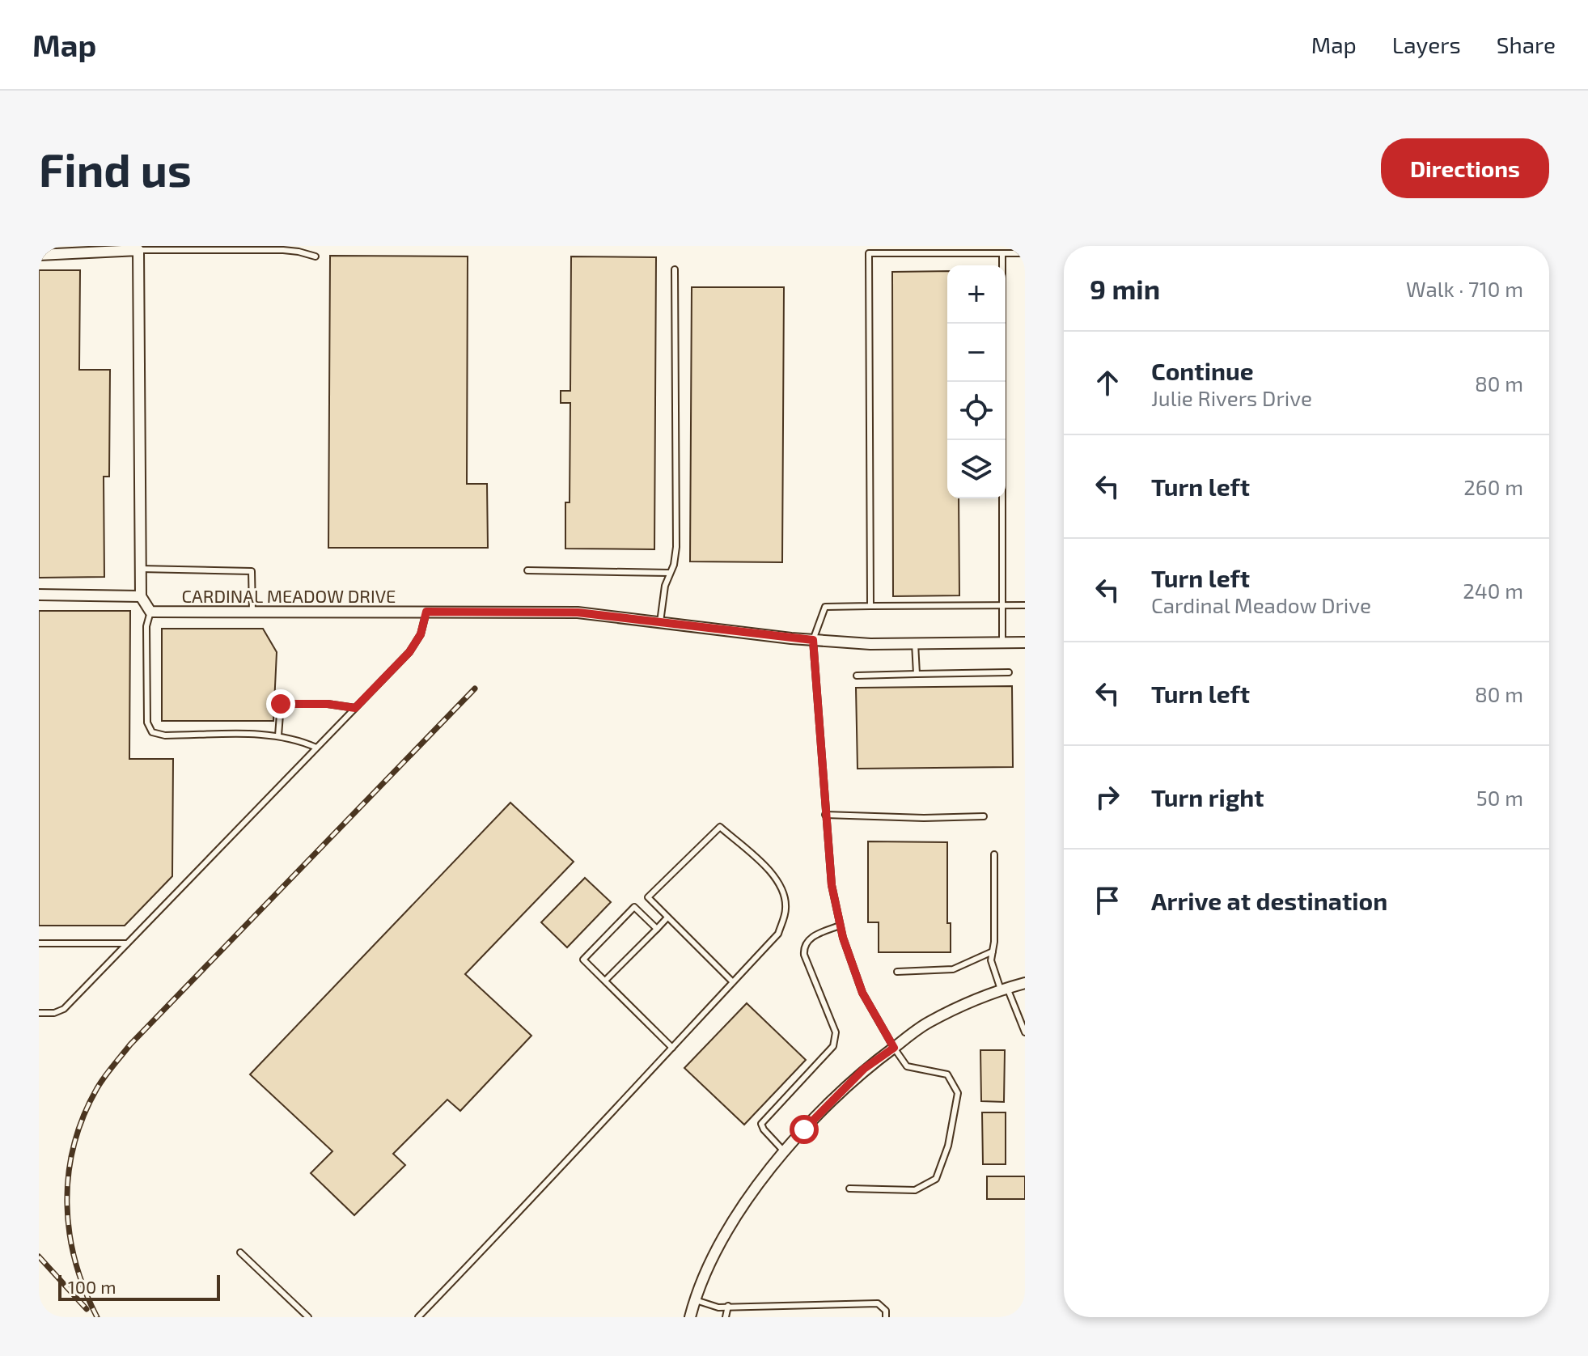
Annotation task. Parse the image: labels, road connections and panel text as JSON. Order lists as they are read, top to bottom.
{
  "streets": {
    "street": ["CARDINAL MEADOW DRIVE"]
  },
  "scale_bar": "100 m",
  "page": {
    "header": "Map",
    "nav": ["Map", "Layers", "Share"],
    "buttons": "Directions",
    "title": "Find us",
    "heading": ["9 min", "Walk · 710 m"],
    "map_buttons": ["+", "−"],
    "list": [
      ["Continue", "Julie Rivers Drive", "80 m"],
      ["Turn left", "260 m"],
      ["Turn left", "Cardinal Meadow Drive", "240 m"],
      ["Turn left", "80 m"],
      ["Turn right", "50 m"],
      "Arrive at destination"
    ],
    "scale": "100 m"
  }
}
